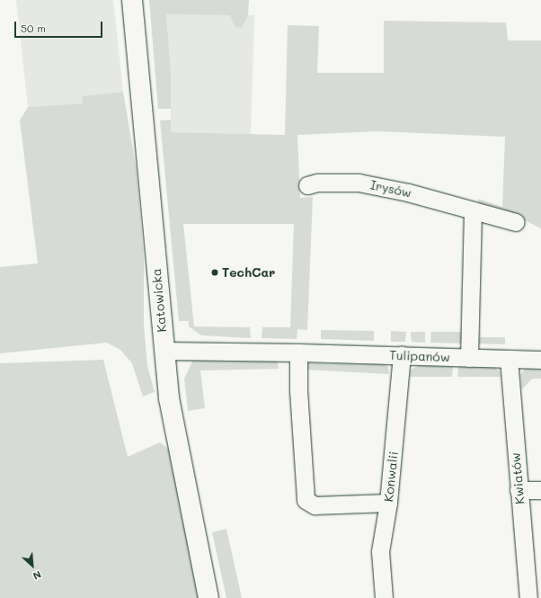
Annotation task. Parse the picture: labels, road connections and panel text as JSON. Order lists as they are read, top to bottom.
{
  "streets": {
    "main road": ["Katowicka"],
    "street": [
      "Irysów",
      "Tulipanów",
      "Konwalii",
      "Kwiatów"
    ]
  },
  "crossings": [
    ["Katowicka", "Tulipanów"],
    ["Tulipanów", "Konwalii"],
    ["Tulipanów", "Kwiatów"]
  ],
  "places": ["TechCar"],
  "scale_bar": "50 m",
  "north": "bottom right"
}
